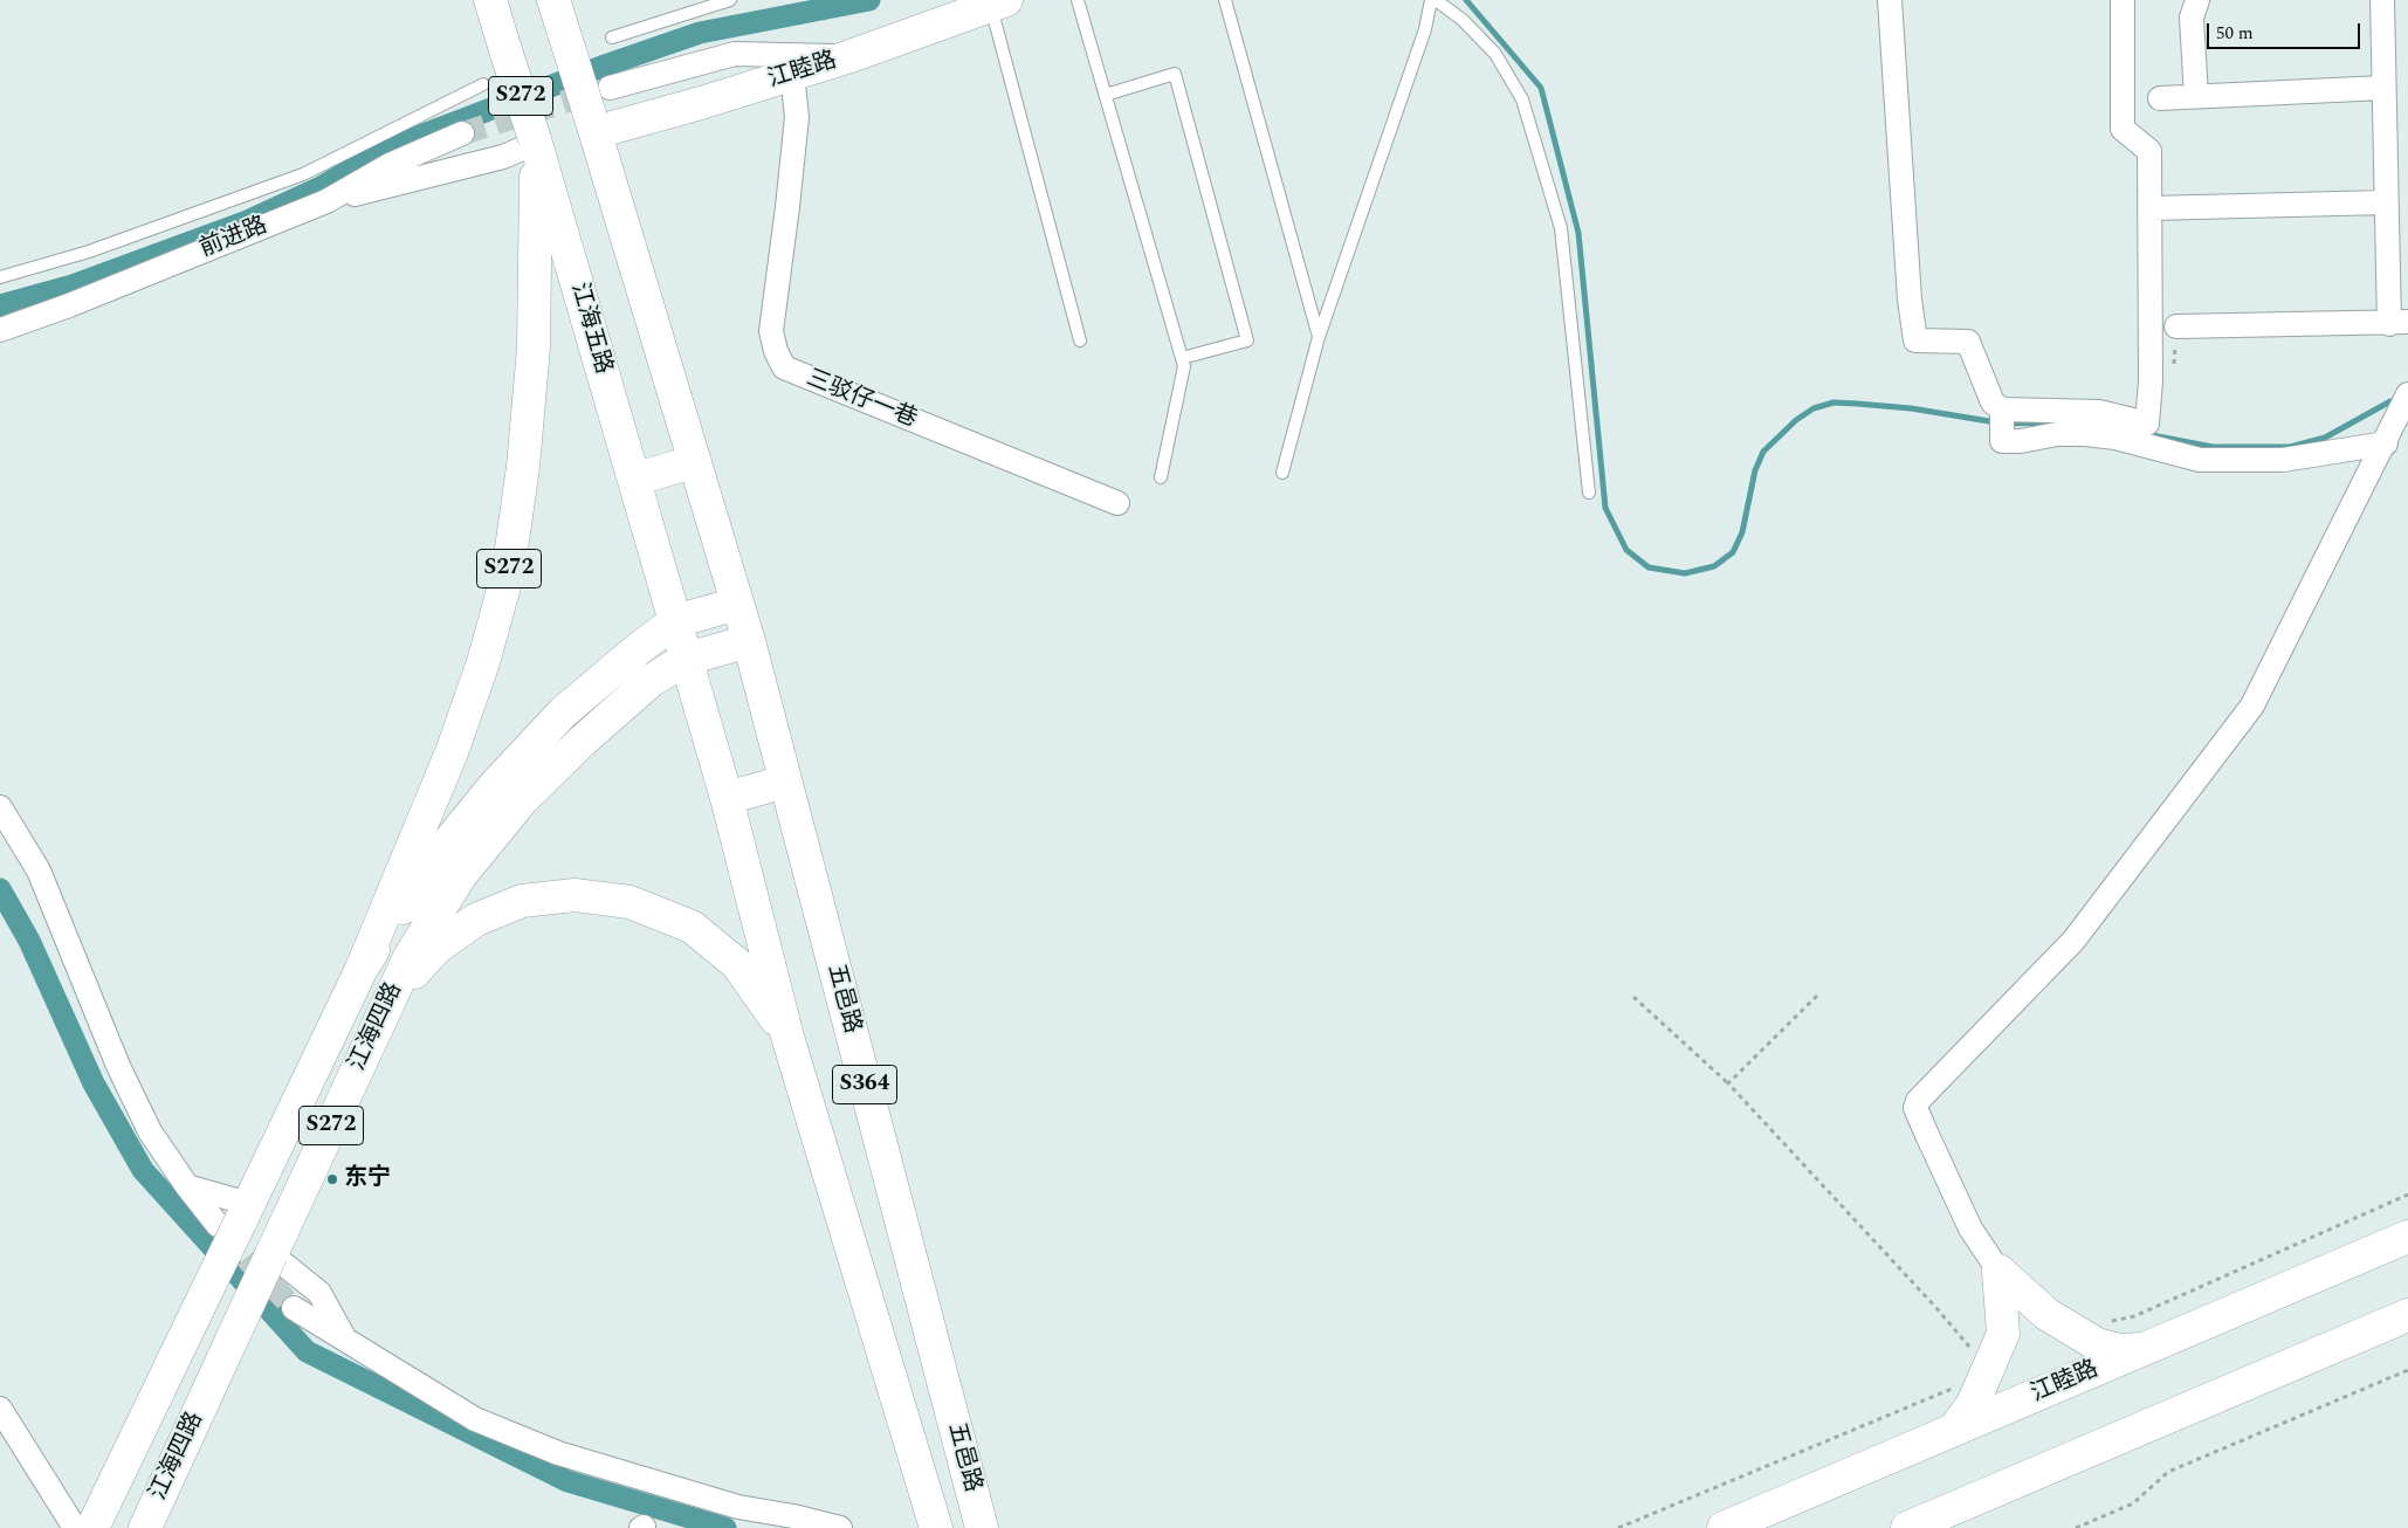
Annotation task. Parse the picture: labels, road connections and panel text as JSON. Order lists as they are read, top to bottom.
{
  "streets": {
    "main road": [
      "江睦路",
      "S272",
      "江海五路",
      "五邑路",
      "江海四路",
      "S364"
    ],
    "street": ["前进路", "三驳仔一巷"]
  },
  "crossings": [
    ["江睦路", "S272"],
    ["江睦路", "三驳仔一巷"],
    ["S272", "江海五路"],
    ["S272", "五邑路"],
    ["S272", "江海四路"],
    ["江海五路", "五邑路"],
    ["江海五路", "江海四路"],
    ["五邑路", "江海四路"]
  ],
  "places": ["东宁"],
  "scale_bar": "50 m"
}
